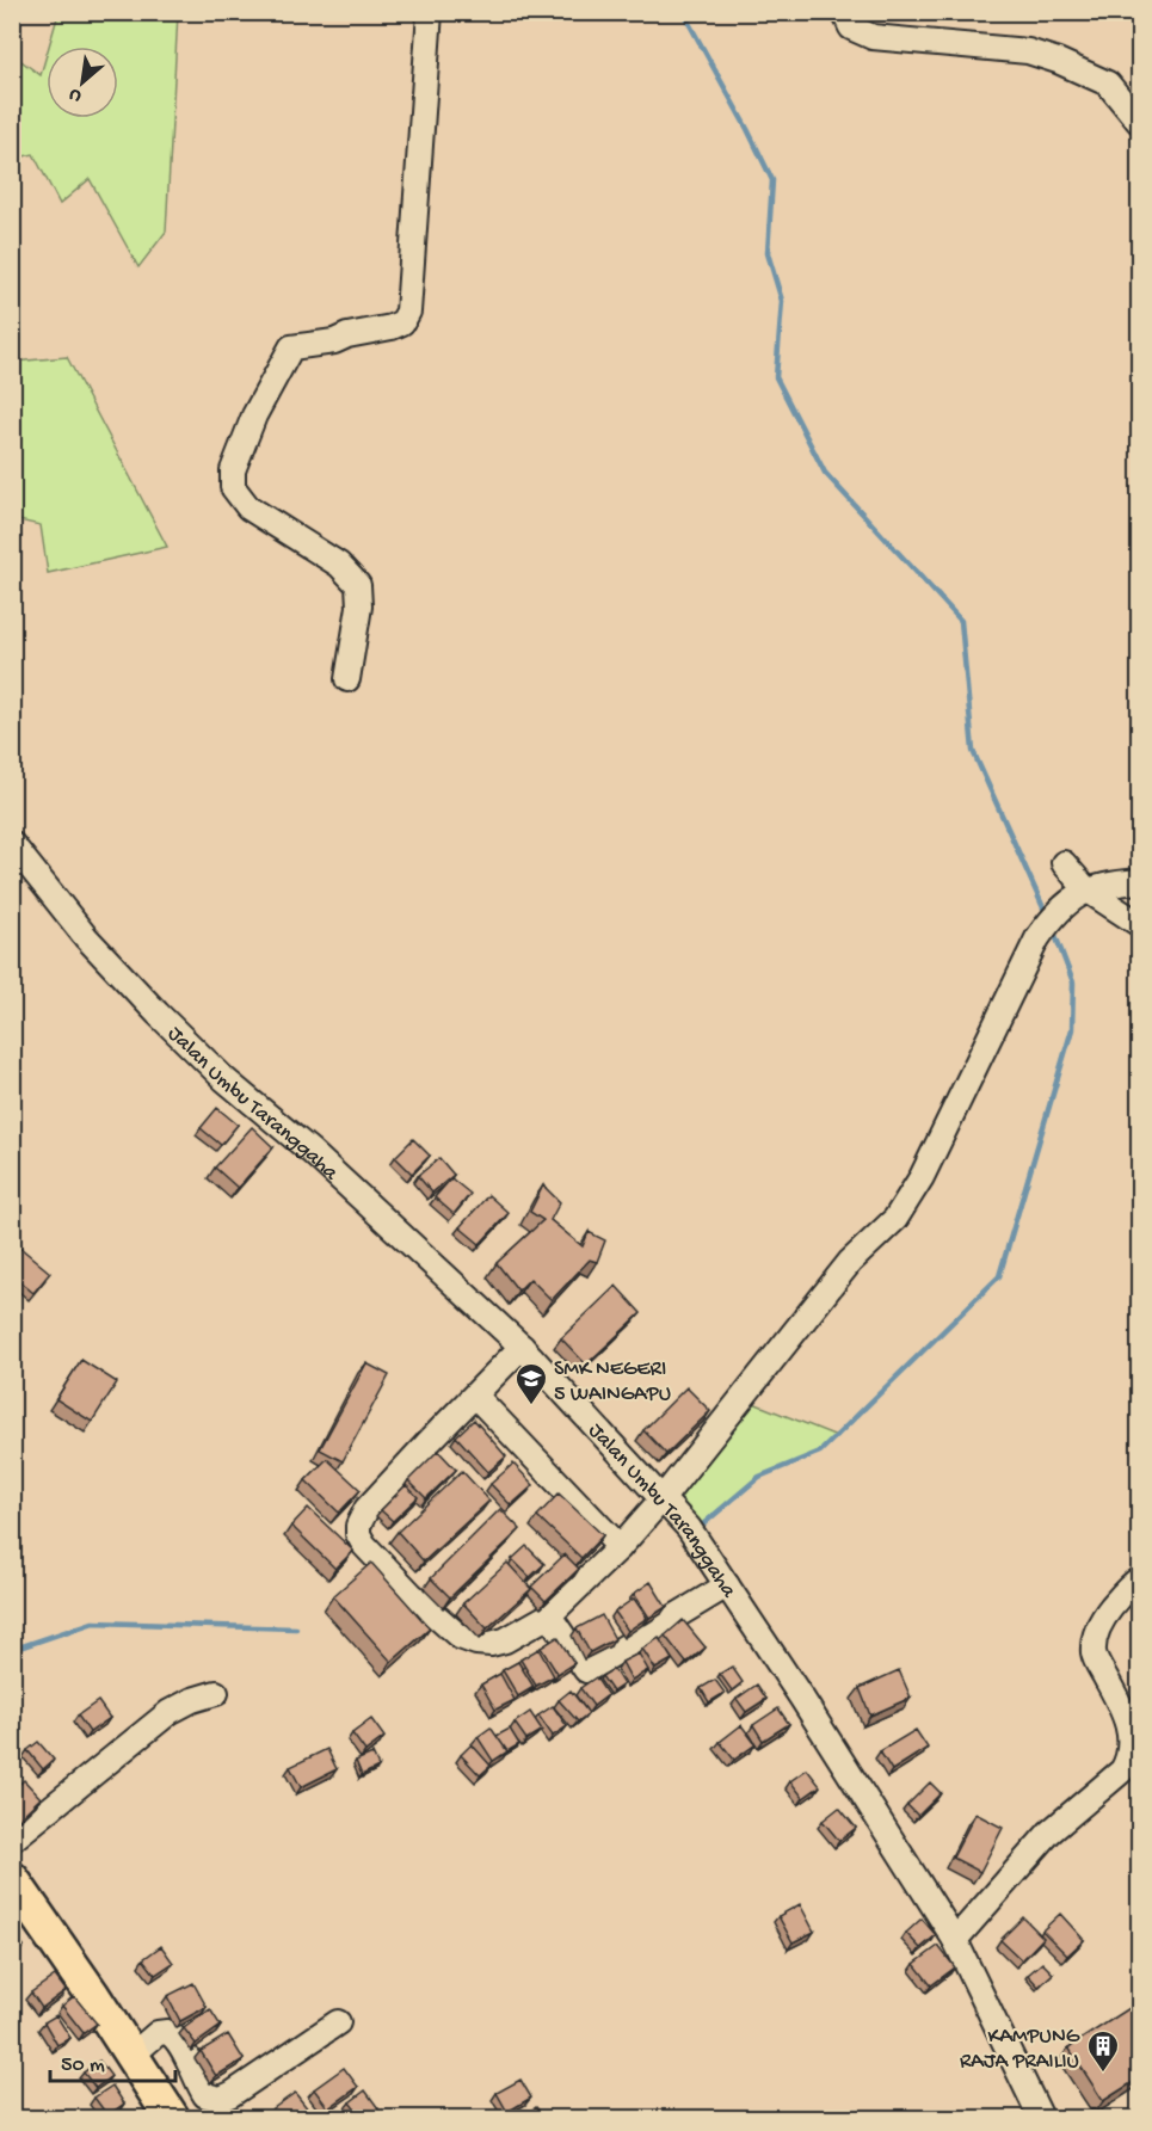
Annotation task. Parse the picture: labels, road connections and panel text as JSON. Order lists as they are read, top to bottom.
{
  "streets": {
    "street": ["Jalan Umbu Taranggaha"]
  },
  "places": {
    "school or university": ["SMK NEGERI 5 WAINGAPU"],
    "building": ["KAMPUNG RAJA PRAILIU"]
  },
  "scale_bar": "50 m",
  "north": "bottom left"
}
